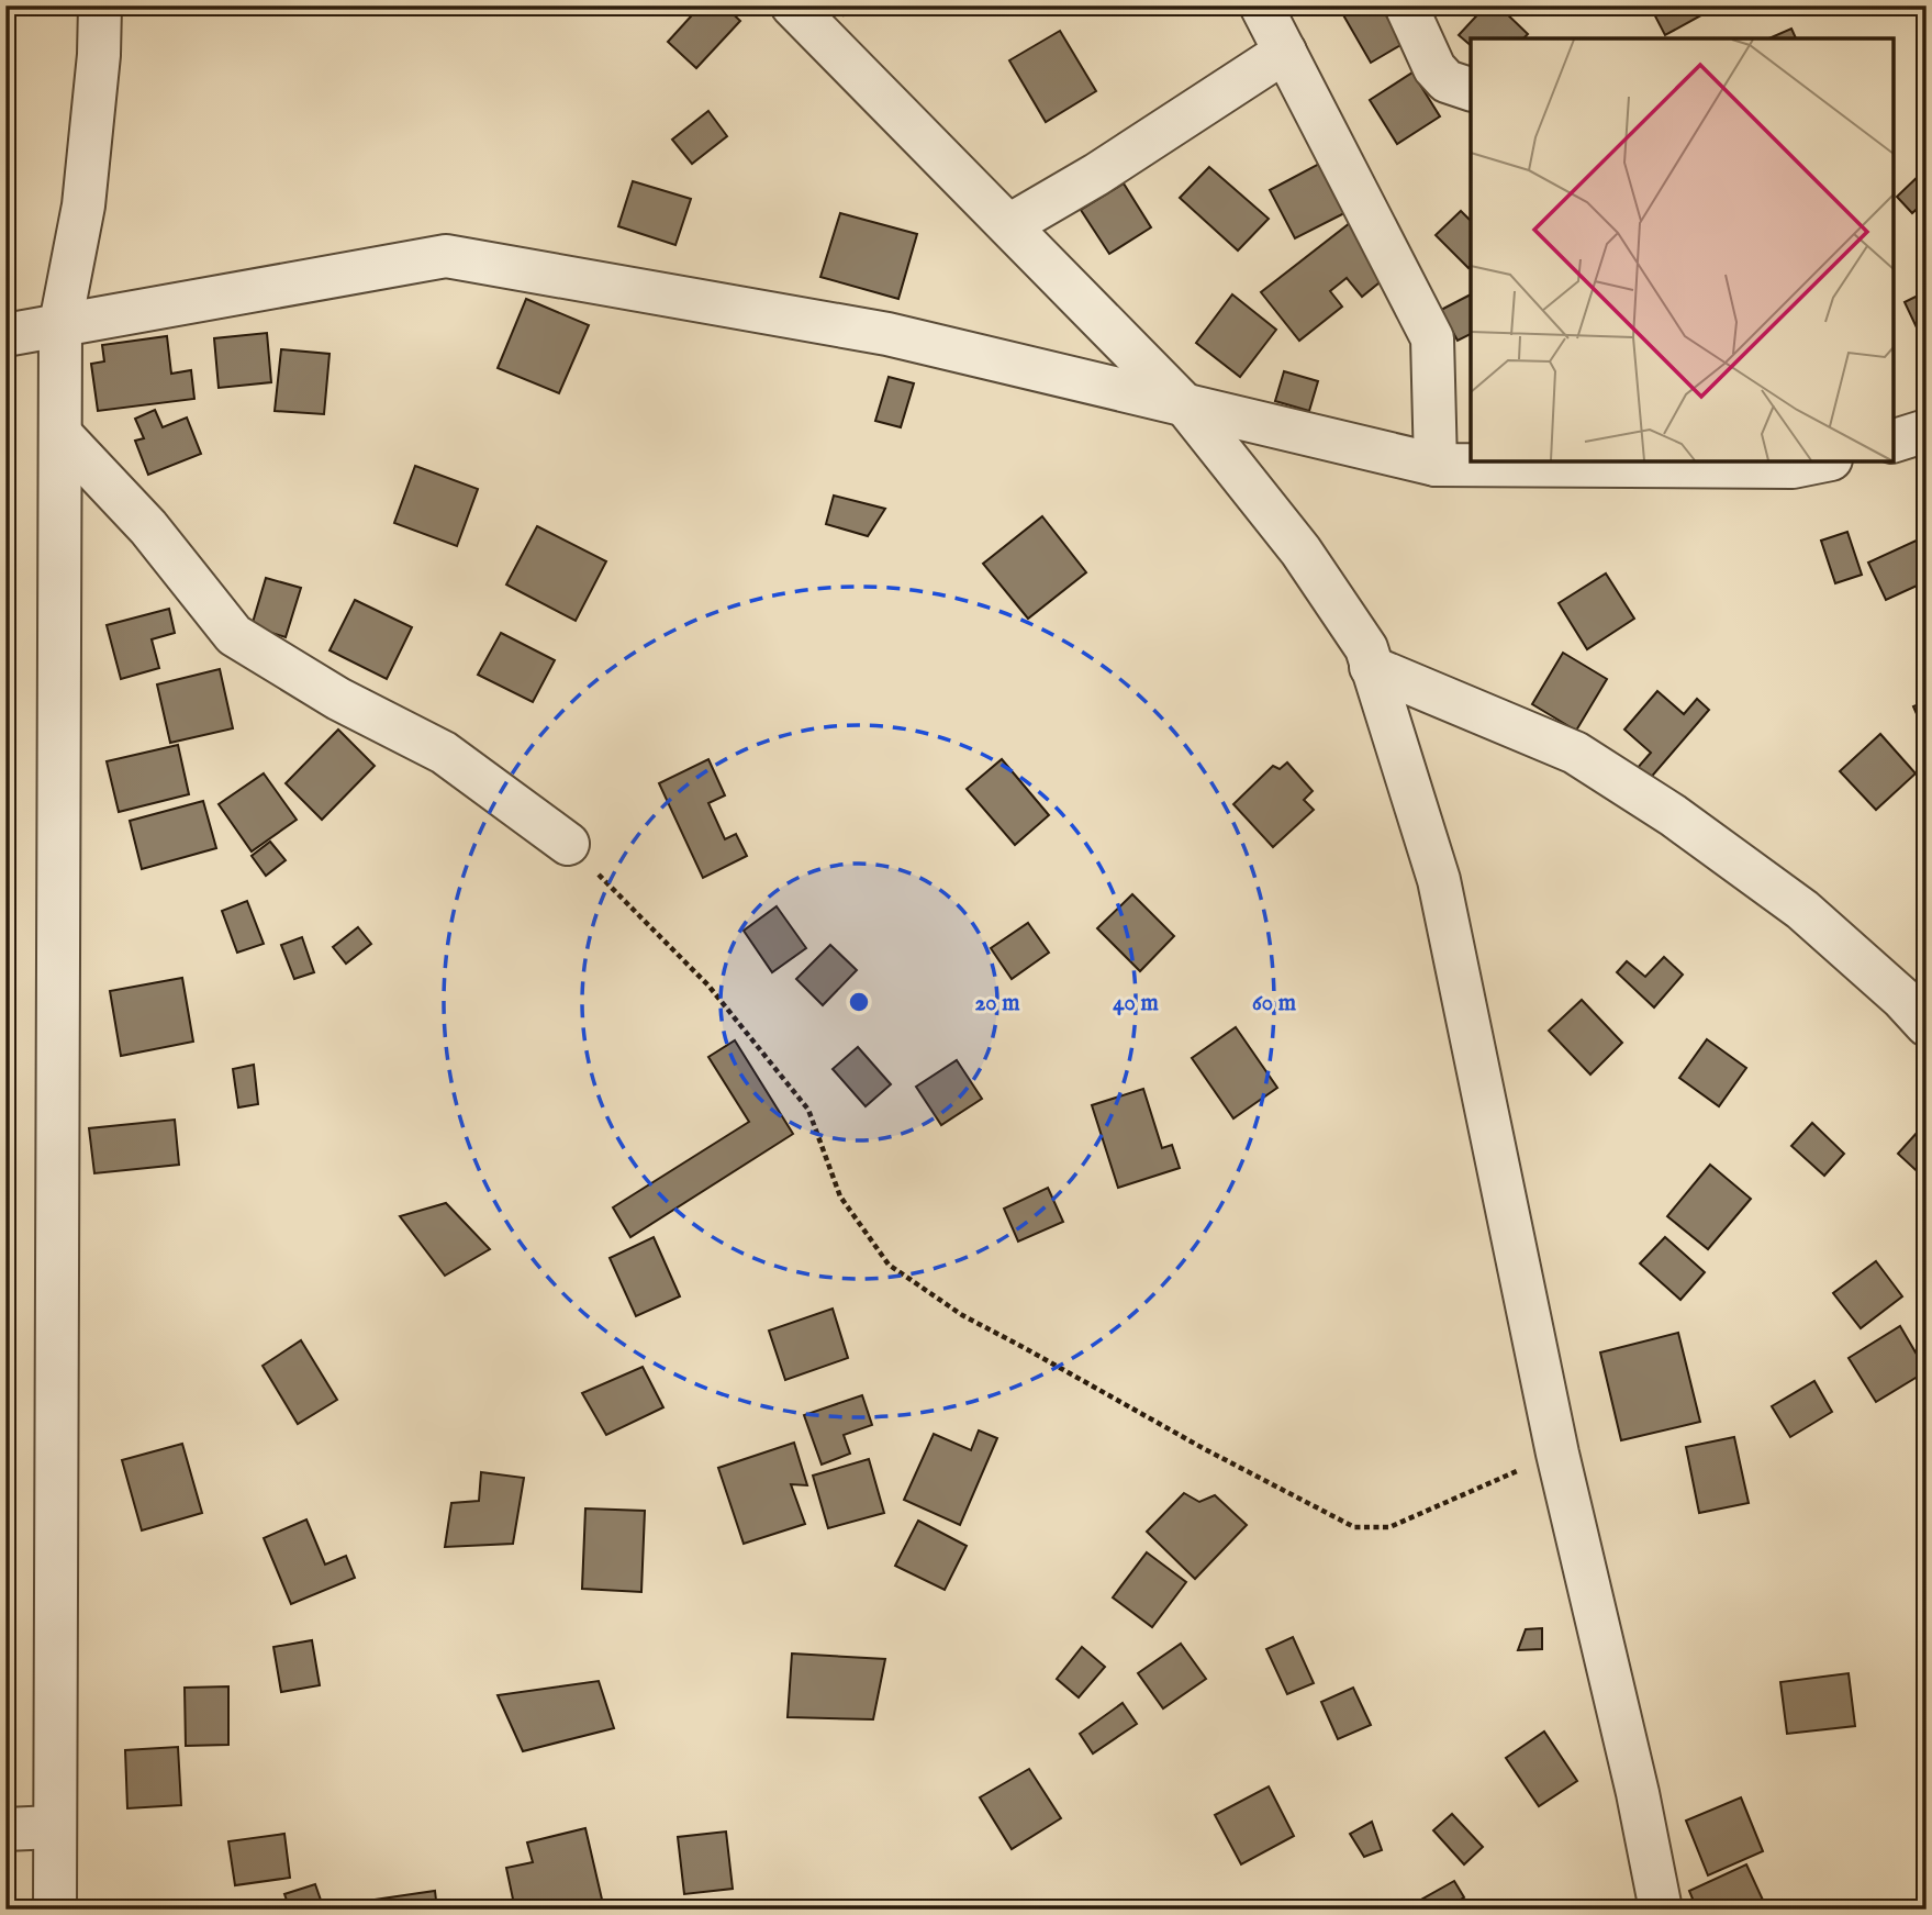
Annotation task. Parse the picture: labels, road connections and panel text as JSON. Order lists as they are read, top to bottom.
{
  "rings": ["20 m", "40 m", "60 m"]
}
